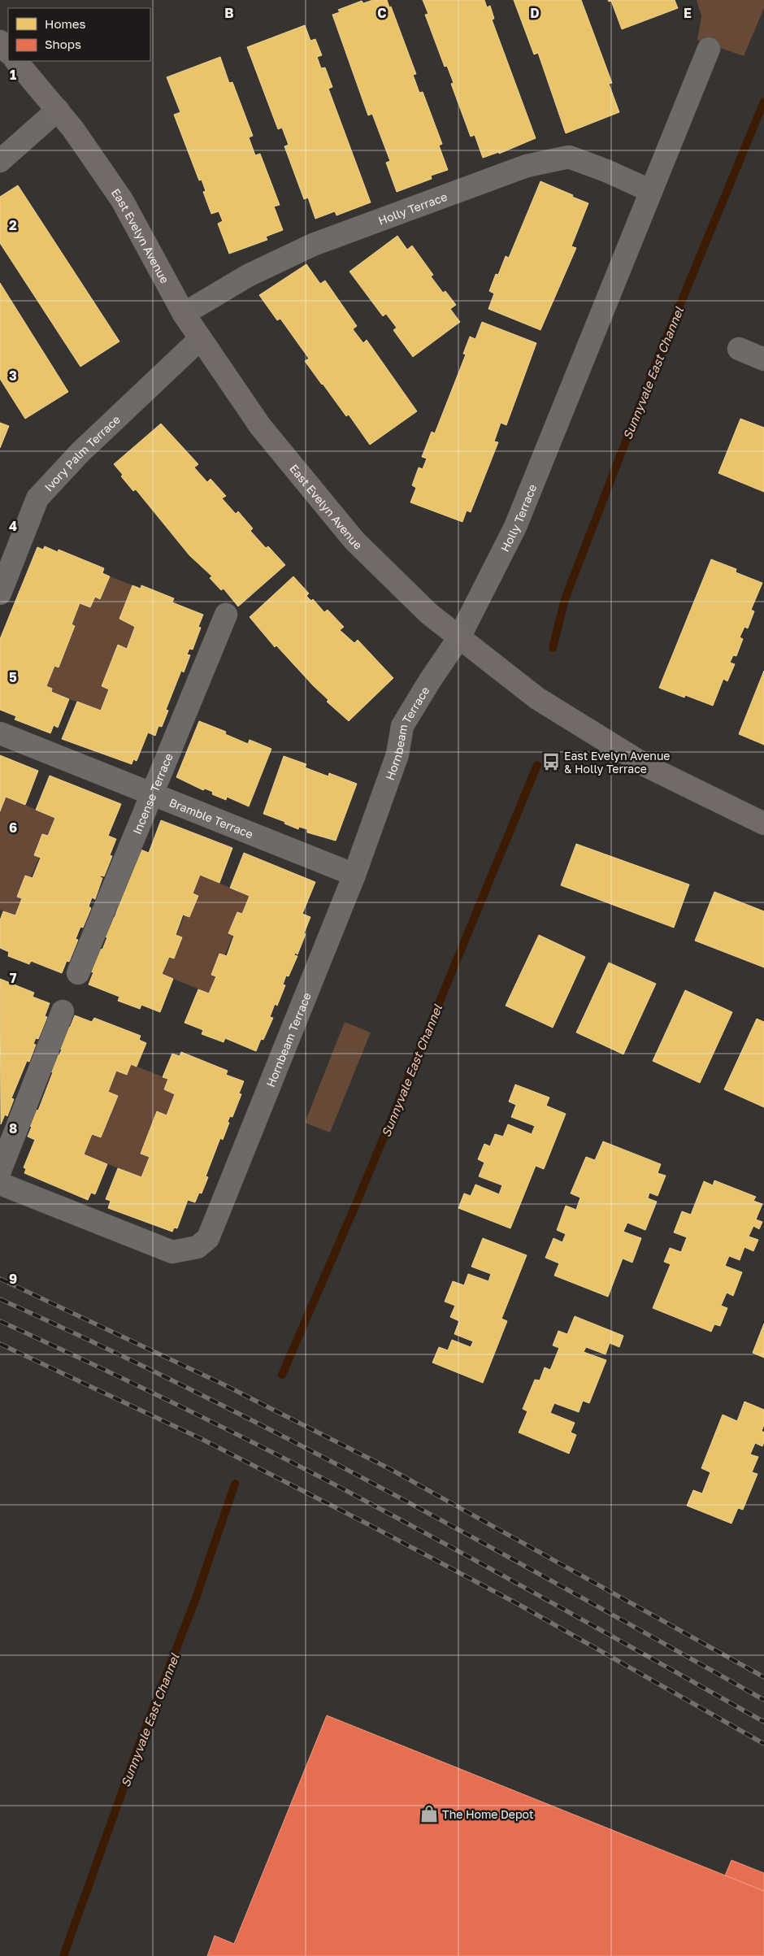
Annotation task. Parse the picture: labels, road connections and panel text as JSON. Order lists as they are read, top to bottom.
{
  "streets": {
    "main road": ["East Evelyn Avenue"],
    "street": [
      "Holly Terrace",
      "Ivory Palm Terrace",
      "Hornbeam Terrace",
      "Incense Terrace",
      "Bramble Terrace"
    ]
  },
  "crossings": [
    ["Holly Terrace", "East Evelyn Avenue"],
    ["Holly Terrace", "Hornbeam Terrace"],
    ["East Evelyn Avenue", "Ivory Palm Terrace"],
    ["East Evelyn Avenue", "Hornbeam Terrace"],
    ["Hornbeam Terrace", "Bramble Terrace"],
    ["Incense Terrace", "Bramble Terrace"]
  ],
  "water": ["Sunnyvale East Channel"],
  "places": {
    "bus stop": ["East Evelyn Avenue & Holly Terrace"],
    "shop": ["The Home Depot"]
  },
  "legend": ["Homes", "Shops"],
  "grid": {
    "columns": [
      "B",
      "C",
      "D",
      "E"
    ],
    "rows": [
      "1",
      "2",
      "3",
      "4",
      "5",
      "6",
      "7",
      "8",
      "9"
    ]
  }
}
